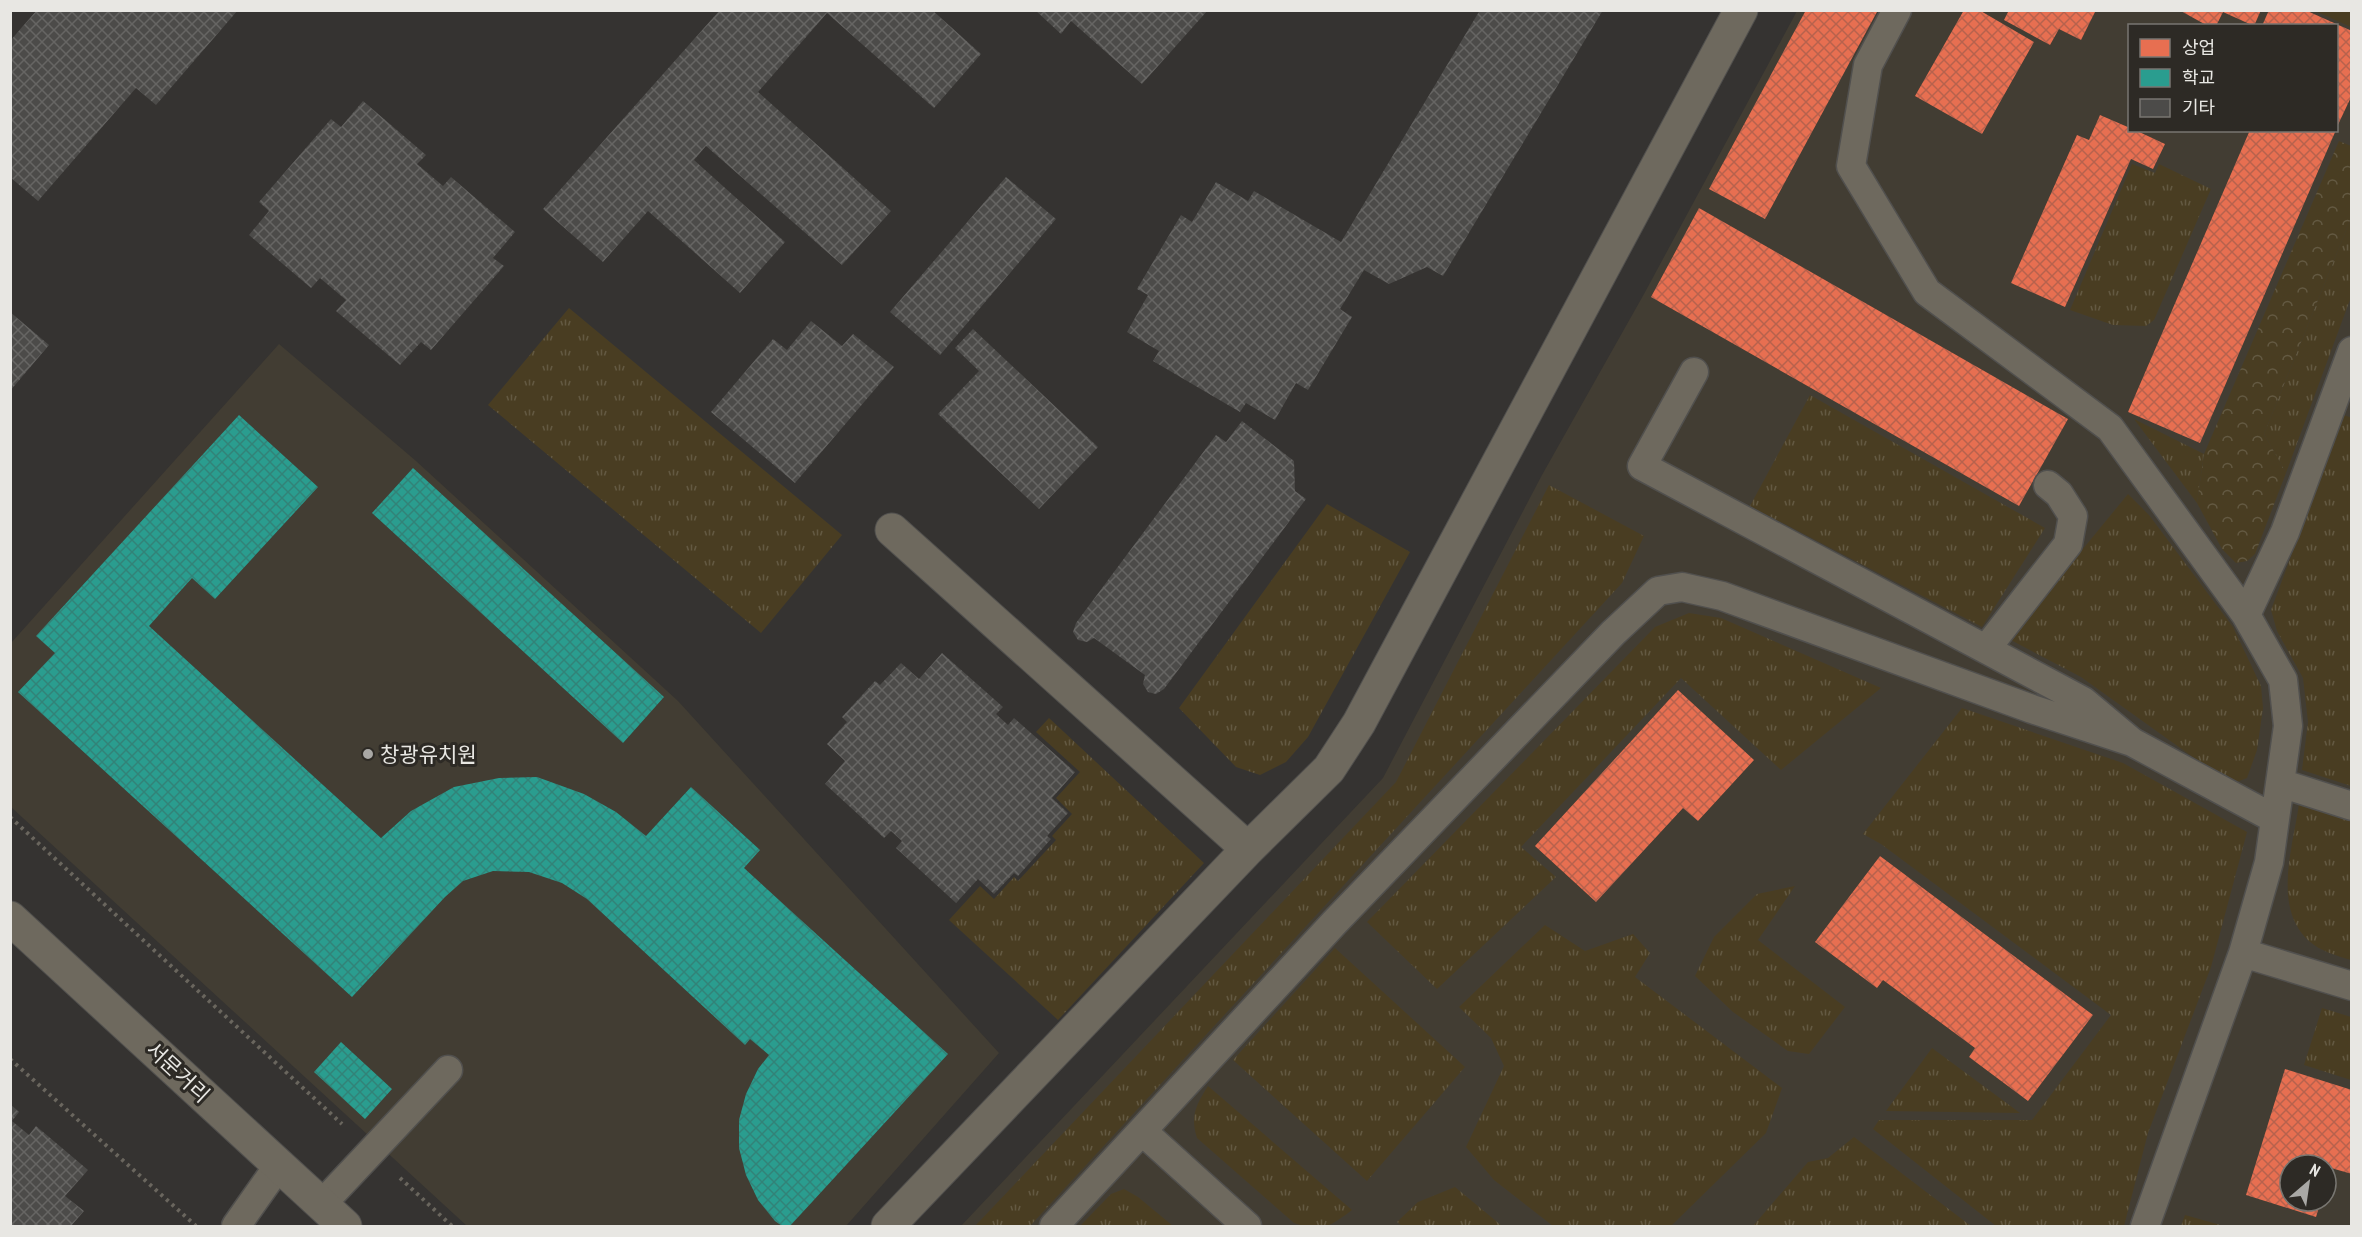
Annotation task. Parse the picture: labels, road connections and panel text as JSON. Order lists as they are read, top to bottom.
{
  "streets": {
    "street": ["서문거리"]
  },
  "places": ["창광유치원"],
  "legend": ["상업", "학교", "기타"],
  "north": "top right"
}
